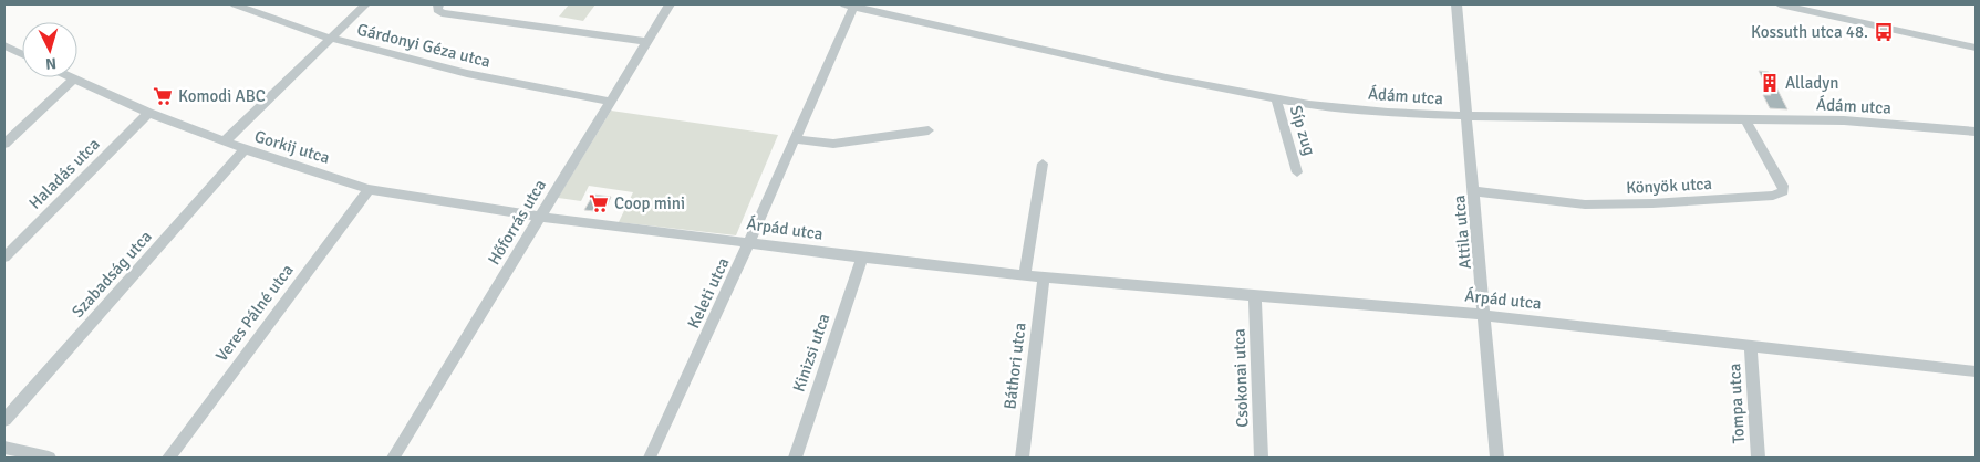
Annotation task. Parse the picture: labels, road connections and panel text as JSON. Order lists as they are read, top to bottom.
{
  "streets": {
    "street": [
      "Gárdonyi Géza utca",
      "Ádám utca",
      "Síp zug",
      "Gorkij utca",
      "Haladás utca",
      "Könyök utca",
      "Hőforrás utca",
      "Árpád utca",
      "Attila utca",
      "Szabadság utca",
      "Keleti utca",
      "Veres Pálné utca",
      "Kinizsi utca",
      "Báthori utca",
      "Csokonai utca",
      "Tompa utca"
    ]
  },
  "crossings": [
    ["Gárdonyi Géza utca", "Hőforrás utca"],
    ["Ádám utca", "Síp zug"],
    ["Ádám utca", "Könyök utca"],
    ["Ádám utca", "Attila utca"],
    ["Ádám utca", "Keleti utca"],
    ["Gorkij utca", "Haladás utca"],
    ["Gorkij utca", "Hőforrás utca"],
    ["Gorkij utca", "Árpád utca"],
    ["Gorkij utca", "Szabadság utca"],
    ["Gorkij utca", "Veres Pálné utca"],
    ["Könyök utca", "Attila utca"],
    ["Hőforrás utca", "Árpád utca"],
    ["Árpád utca", "Attila utca"],
    ["Árpád utca", "Keleti utca"],
    ["Árpád utca", "Kinizsi utca"],
    ["Árpád utca", "Báthori utca"],
    ["Árpád utca", "Csokonai utca"],
    ["Árpád utca", "Tompa utca"]
  ],
  "places": {
    "bus stop": ["Kossuth utca 48."],
    "building": ["Alladyn"],
    "supermarket": ["Komodi ABC", "Coop mini"]
  },
  "north": "bottom"
}
